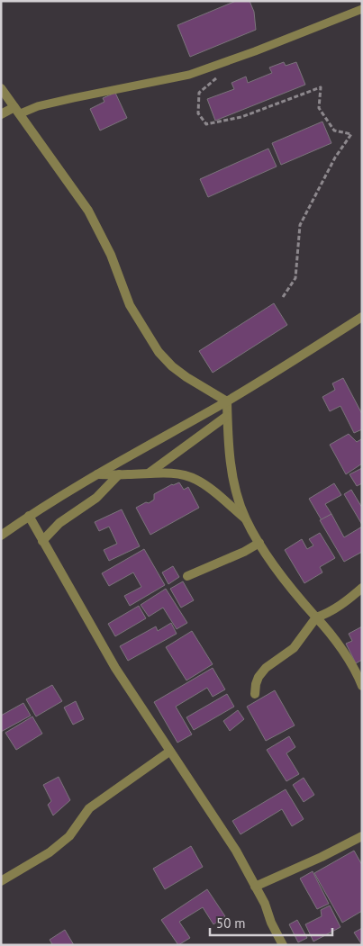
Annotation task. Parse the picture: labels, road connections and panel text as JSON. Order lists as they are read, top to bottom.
{
  "scale_bar": "50 m"
}
